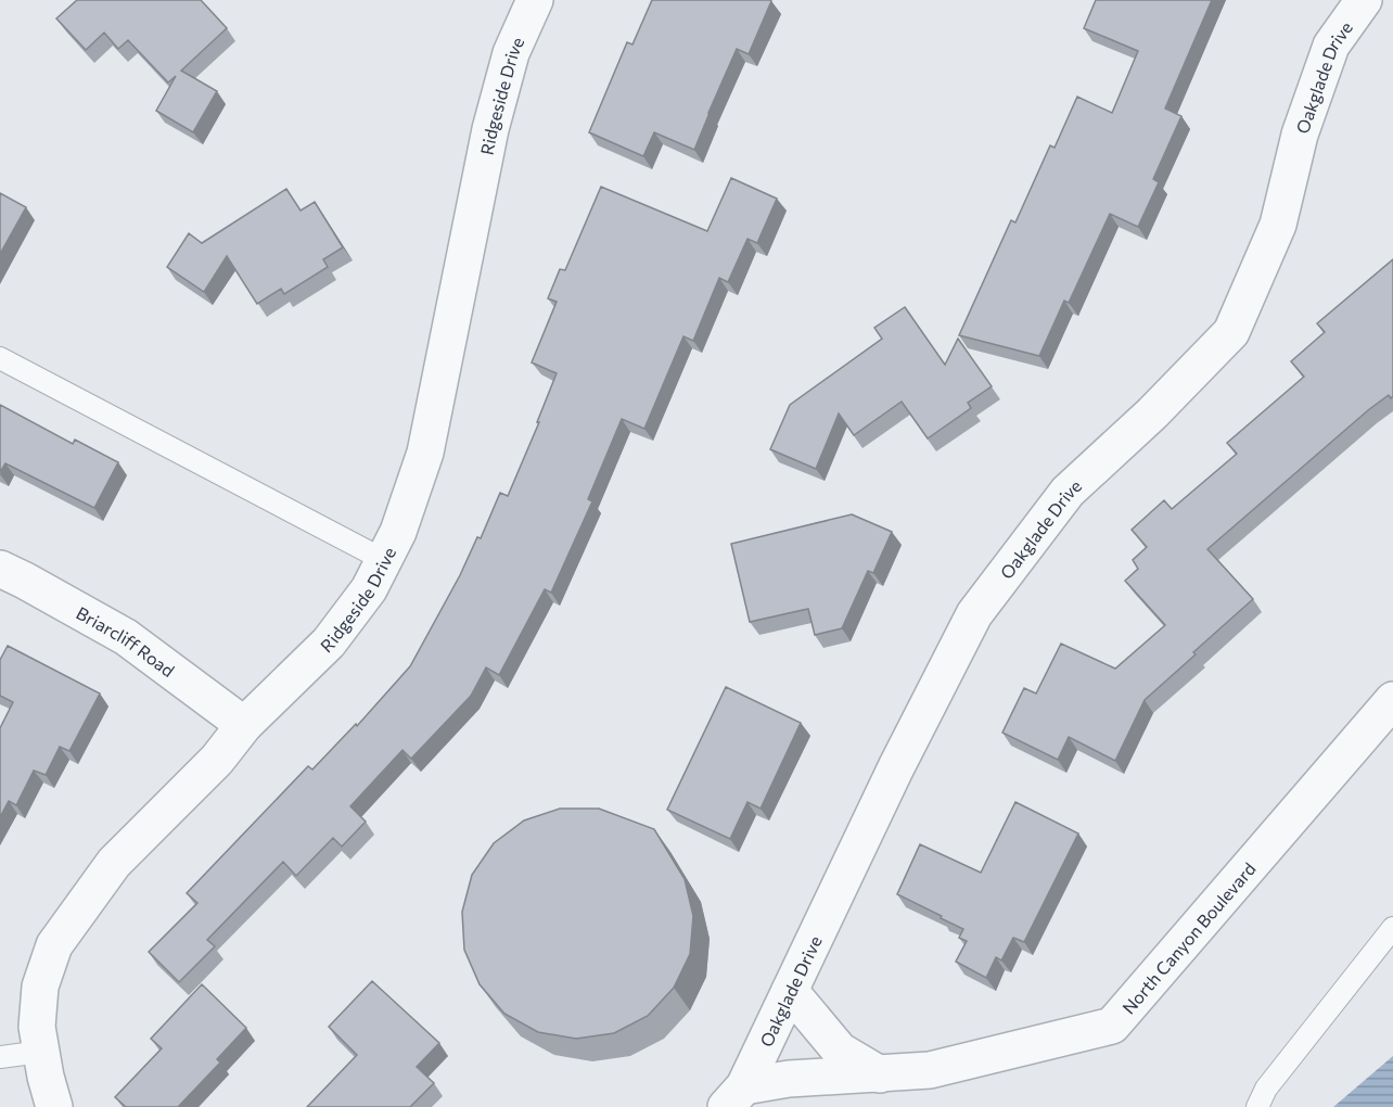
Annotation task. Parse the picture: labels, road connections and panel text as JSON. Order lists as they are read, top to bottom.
{
  "streets": {
    "street": [
      "Oakglade Drive",
      "Ridgeside Drive",
      "Briarcliff Road",
      "North Canyon Boulevard"
    ]
  },
  "crossings": [
    ["Oakglade Drive", "North Canyon Boulevard"],
    ["Ridgeside Drive", "Briarcliff Road"]
  ]
}
